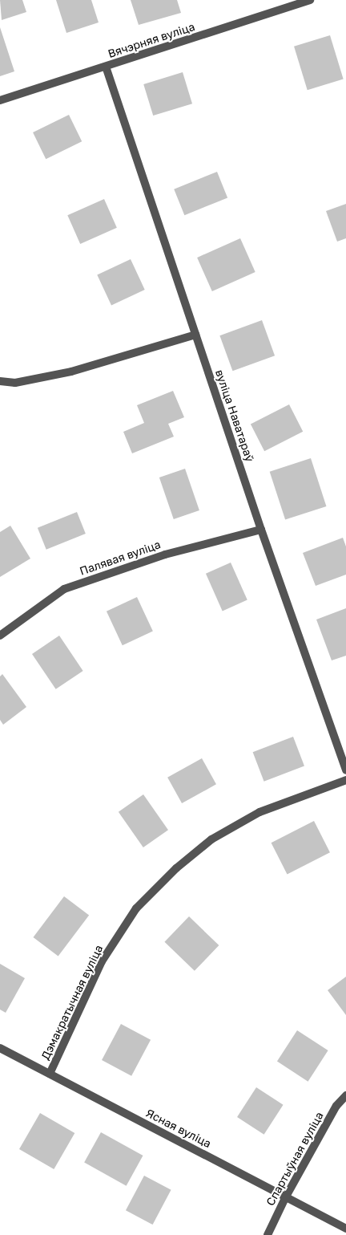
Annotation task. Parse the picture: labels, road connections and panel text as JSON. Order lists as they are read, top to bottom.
{
  "streets": {
    "street": [
      "Вячэрняя вуліца",
      "вуліца Наватараў",
      "Палявая вуліца",
      "Дэмакратычная вуліца",
      "Ясная вуліца",
      "Спартыўная вуліца"
    ]
  },
  "crossings": [
    ["Вячэрняя вуліца", "вуліца Наватараў"],
    ["вуліца Наватараў", "Палявая вуліца"],
    ["Дэмакратычная вуліца", "Ясная вуліца"],
    ["Ясная вуліца", "Спартыўная вуліца"]
  ]
}
